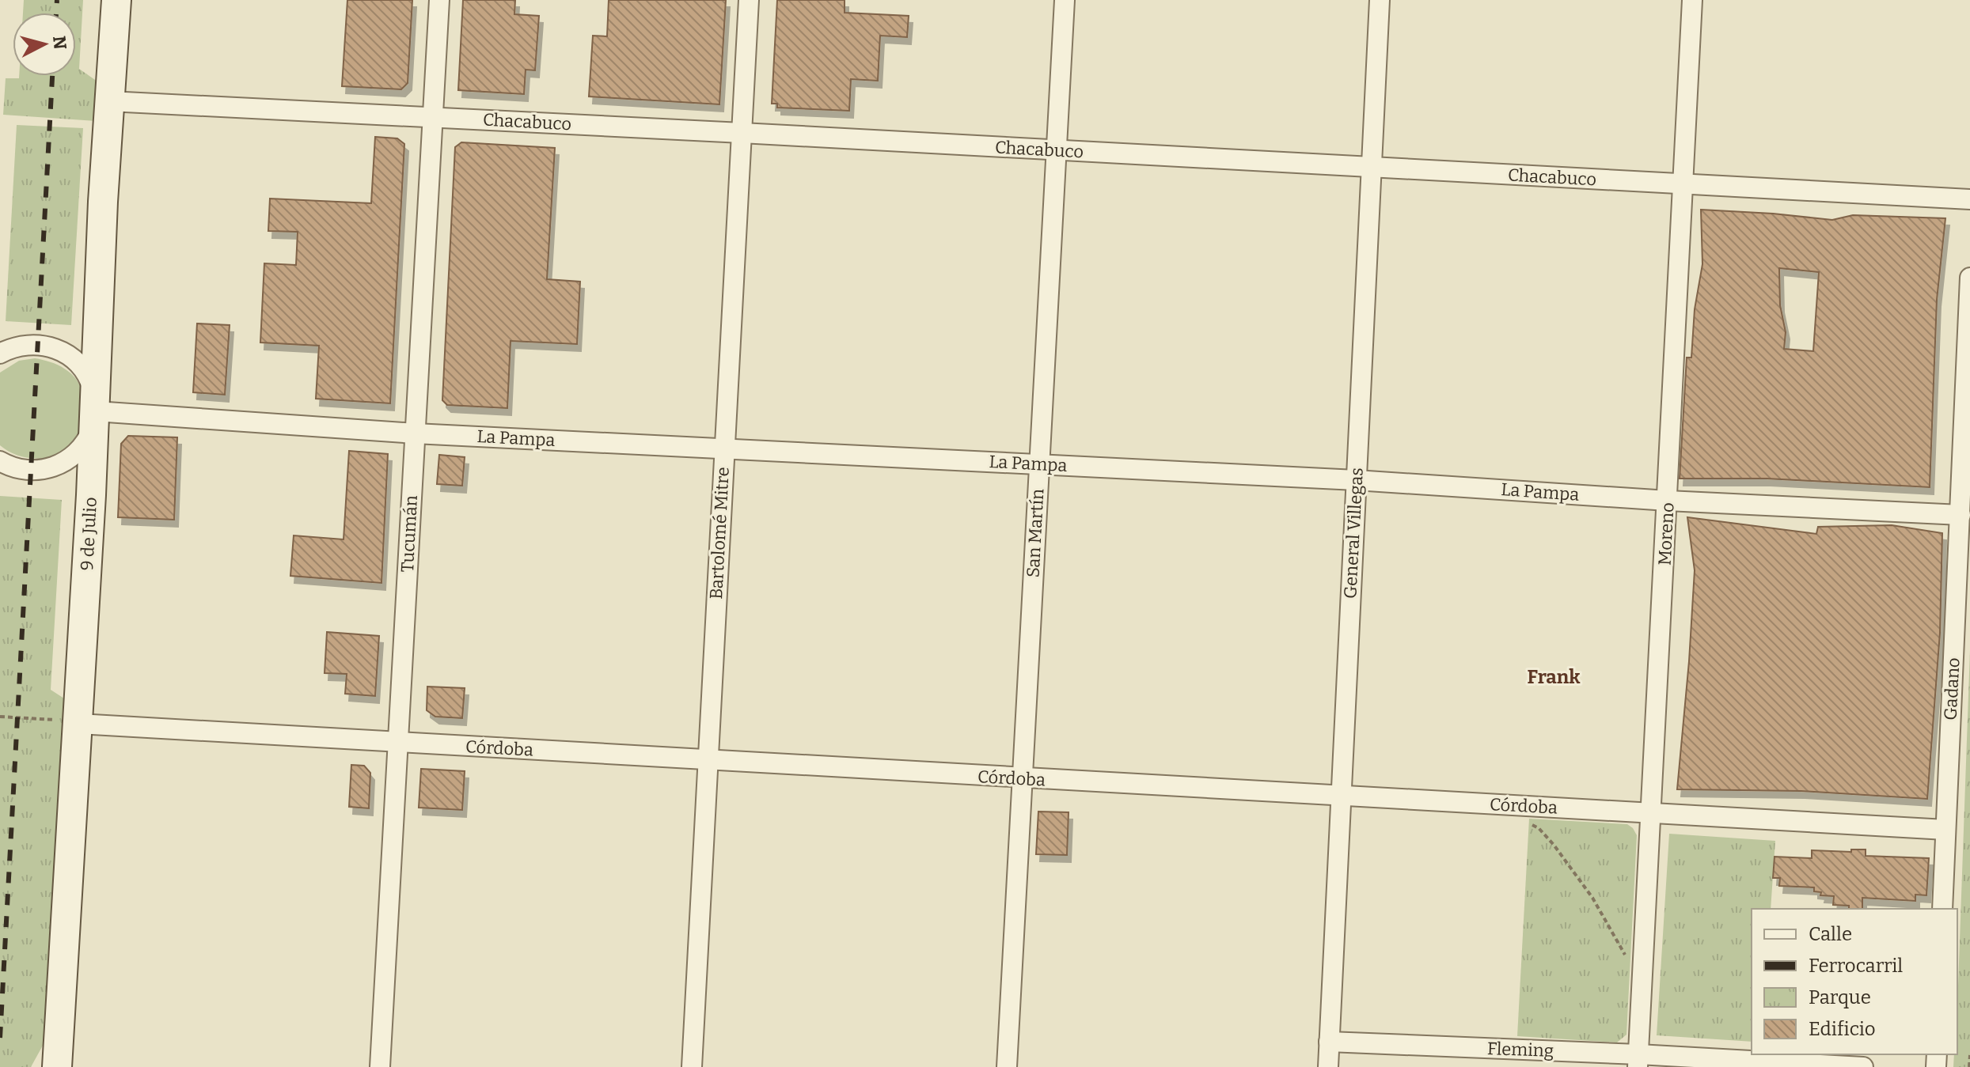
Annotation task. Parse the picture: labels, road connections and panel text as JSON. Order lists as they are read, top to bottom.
{
  "streets": {
    "main road": ["9 de Julio"],
    "street": [
      "Chacabuco",
      "La Pampa",
      "Bartolomé Mitre",
      "San Martín",
      "General Villegas",
      "Tucumán",
      "Moreno",
      "Gadano",
      "Córdoba",
      "Fleming"
    ]
  },
  "crossings": [
    ["Chacabuco", "Bartolomé Mitre"],
    ["Chacabuco", "San Martín"],
    ["Chacabuco", "General Villegas"],
    ["Chacabuco", "9 de Julio"],
    ["Chacabuco", "Tucumán"],
    ["Chacabuco", "Moreno"],
    ["La Pampa", "Bartolomé Mitre"],
    ["La Pampa", "San Martín"],
    ["La Pampa", "General Villegas"],
    ["La Pampa", "9 de Julio"],
    ["La Pampa", "Tucumán"],
    ["La Pampa", "Moreno"],
    ["La Pampa", "Gadano"],
    ["Bartolomé Mitre", "Córdoba"],
    ["San Martín", "Córdoba"],
    ["General Villegas", "Córdoba"],
    ["General Villegas", "Fleming"],
    ["9 de Julio", "Córdoba"],
    ["Tucumán", "Córdoba"],
    ["Moreno", "Córdoba"],
    ["Moreno", "Fleming"],
    ["Gadano", "Córdoba"]
  ],
  "districts": ["Frank"],
  "legend": [
    "Calle",
    "Ferrocarril",
    "Parque",
    "Edificio"
  ],
  "north": "right"
}
